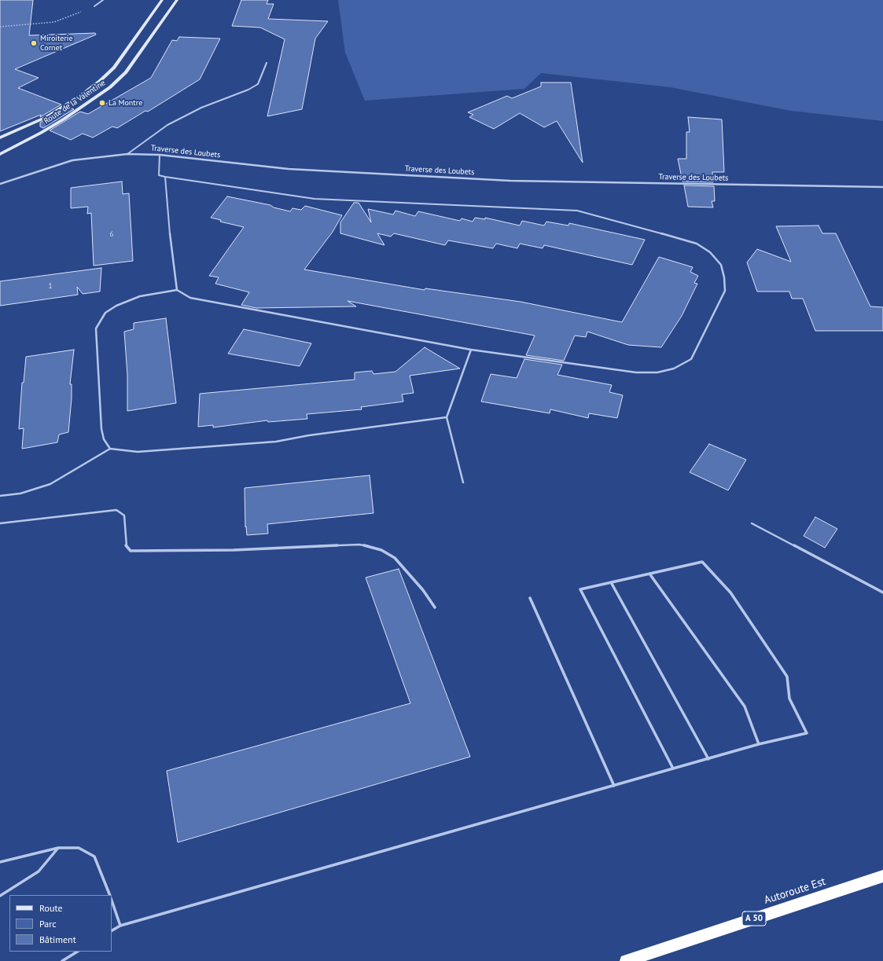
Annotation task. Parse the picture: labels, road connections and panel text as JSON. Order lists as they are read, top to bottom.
{
  "streets": {
    "highway": ["Autoroute Est", "A 50"],
    "main road": ["Route de la Valentine"],
    "street": ["Traverse des Loubets"]
  },
  "places": ["Miroiterie Cornet", "La Montre"],
  "house_numbers": ["6", "1"],
  "legend": ["Route", "Parc", "Bâtiment"]
}
